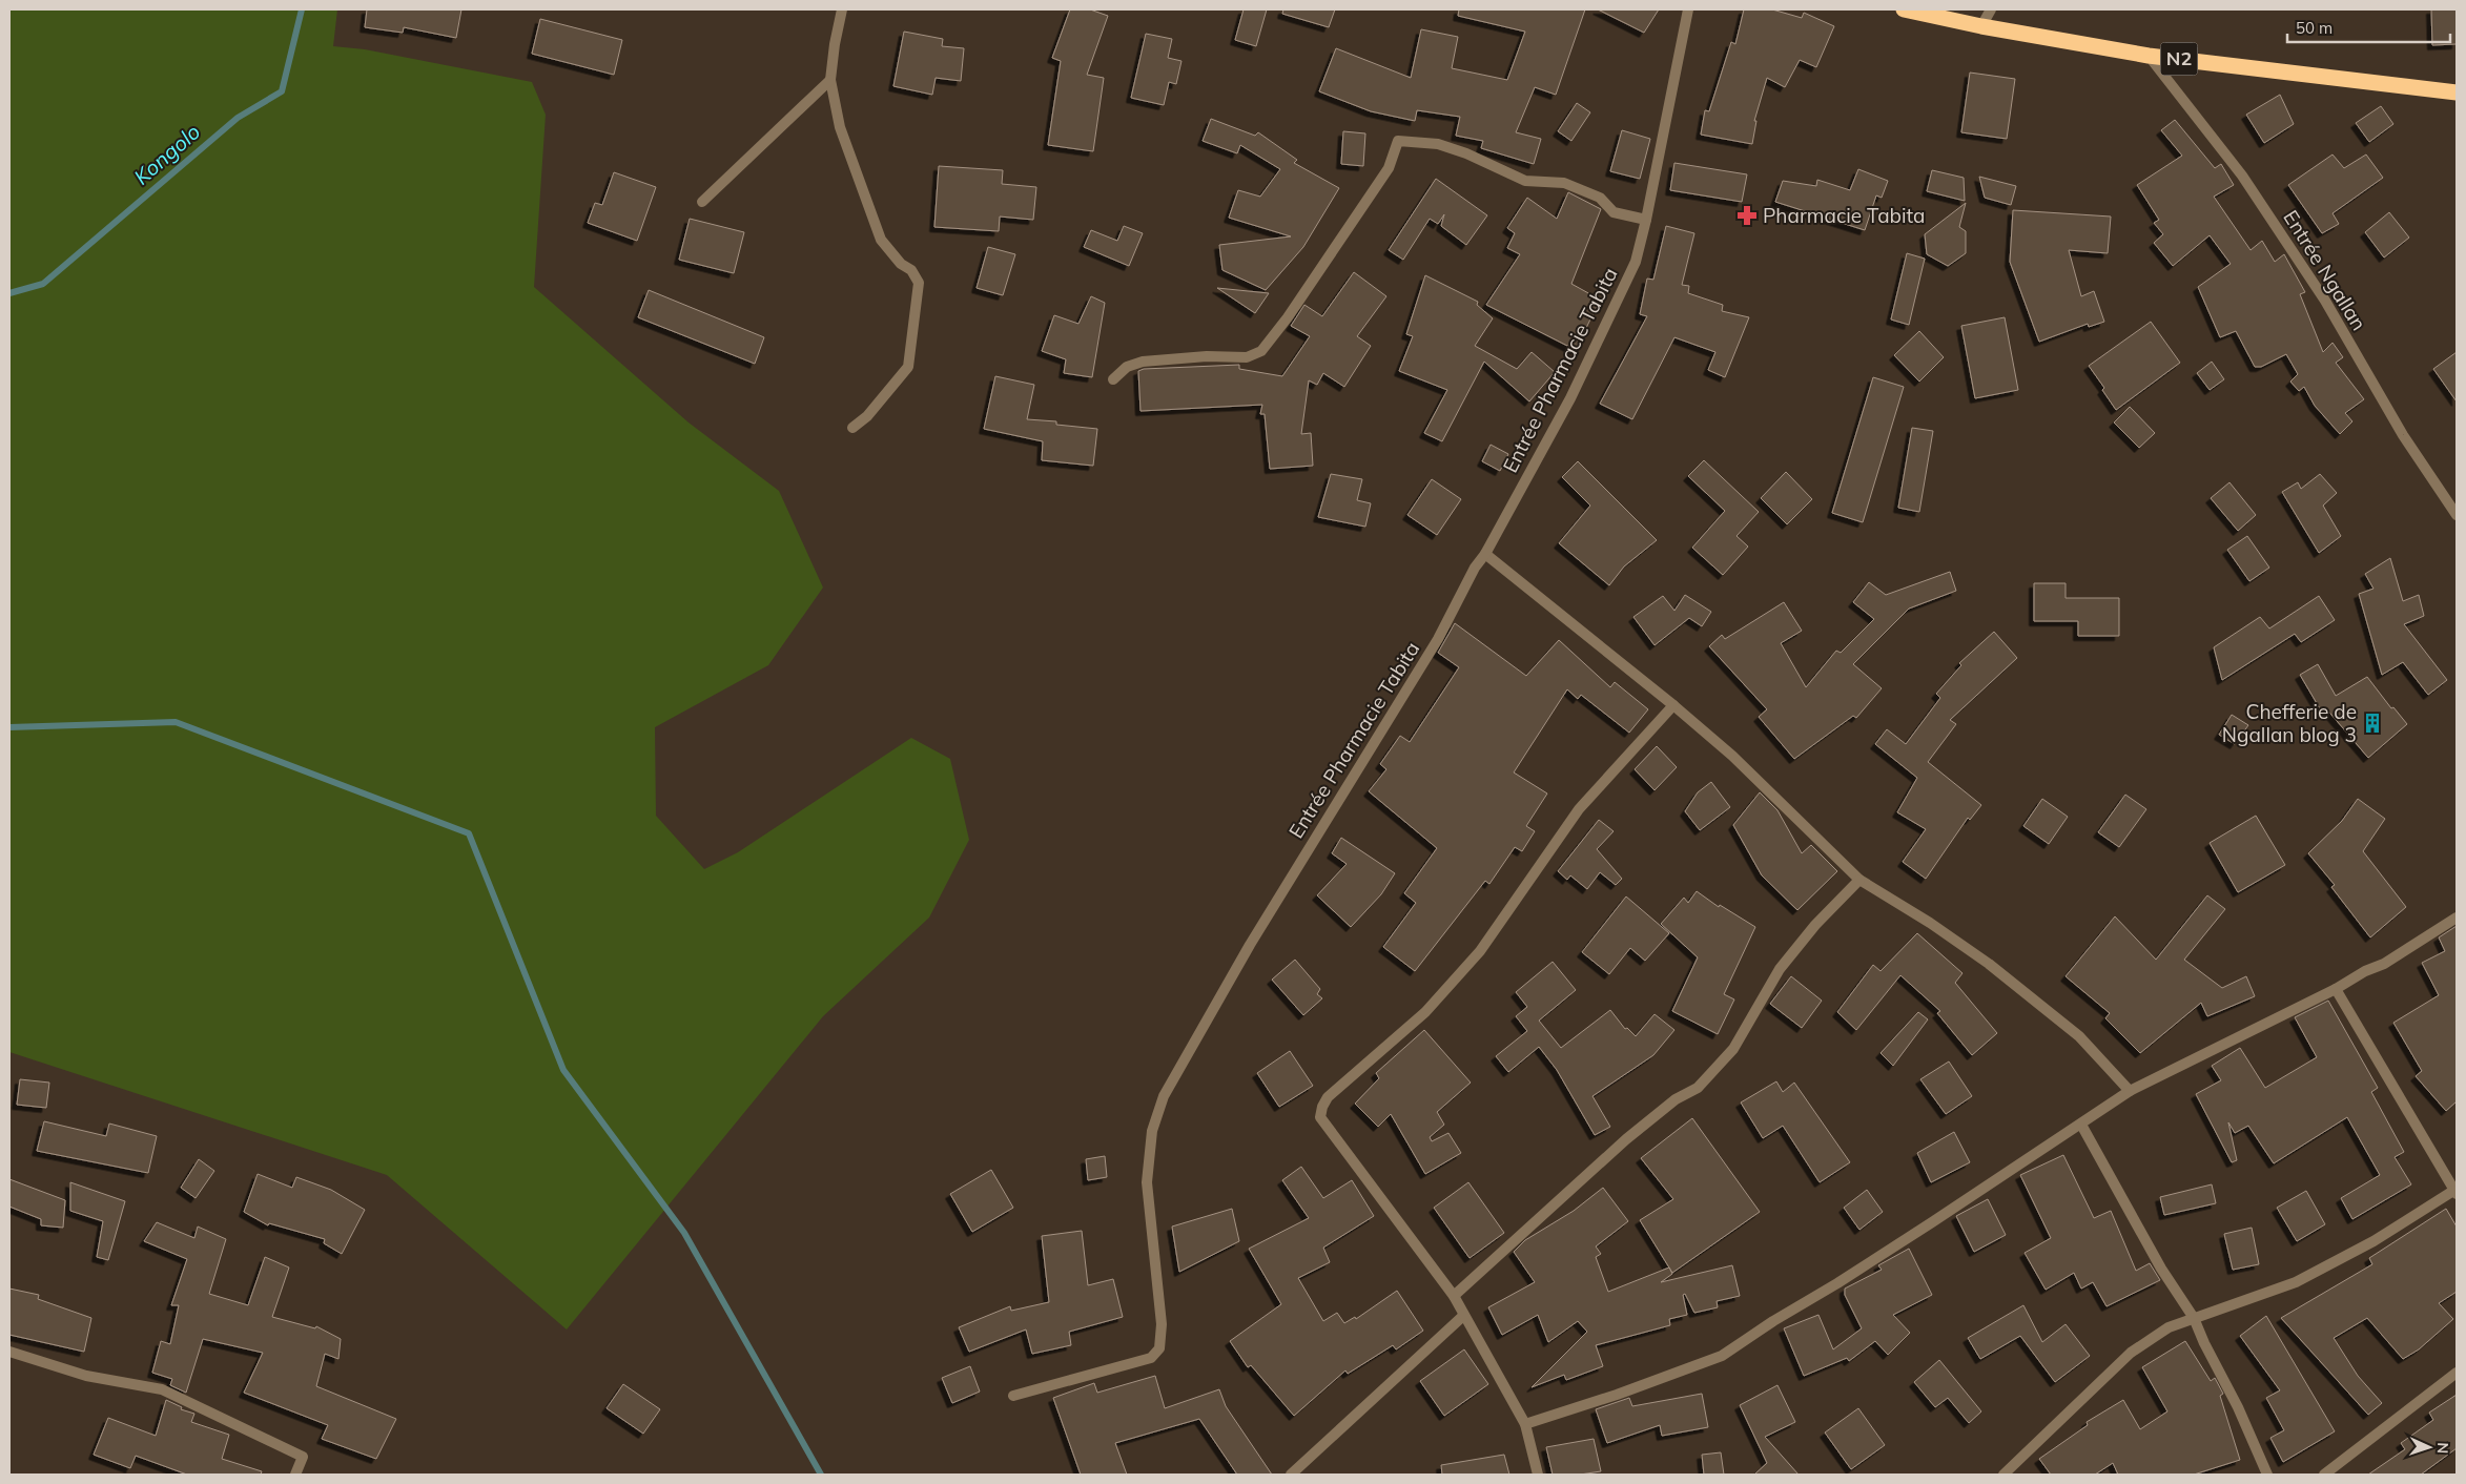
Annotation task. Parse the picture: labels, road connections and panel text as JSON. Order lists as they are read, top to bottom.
{
  "streets": {
    "highway": ["N2"],
    "street": ["Entrée Ngallan", "Entrée Pharmacie Tabita"]
  },
  "crossings": [
    ["N2", "Entrée Ngallan"]
  ],
  "water": ["Kongolo"],
  "places": {
    "pharmacy": ["Pharmacie Tabita"],
    "building": ["Chefferie de Ngallan blog 3"]
  },
  "scale_bar": "50 m",
  "north": "right"
}
